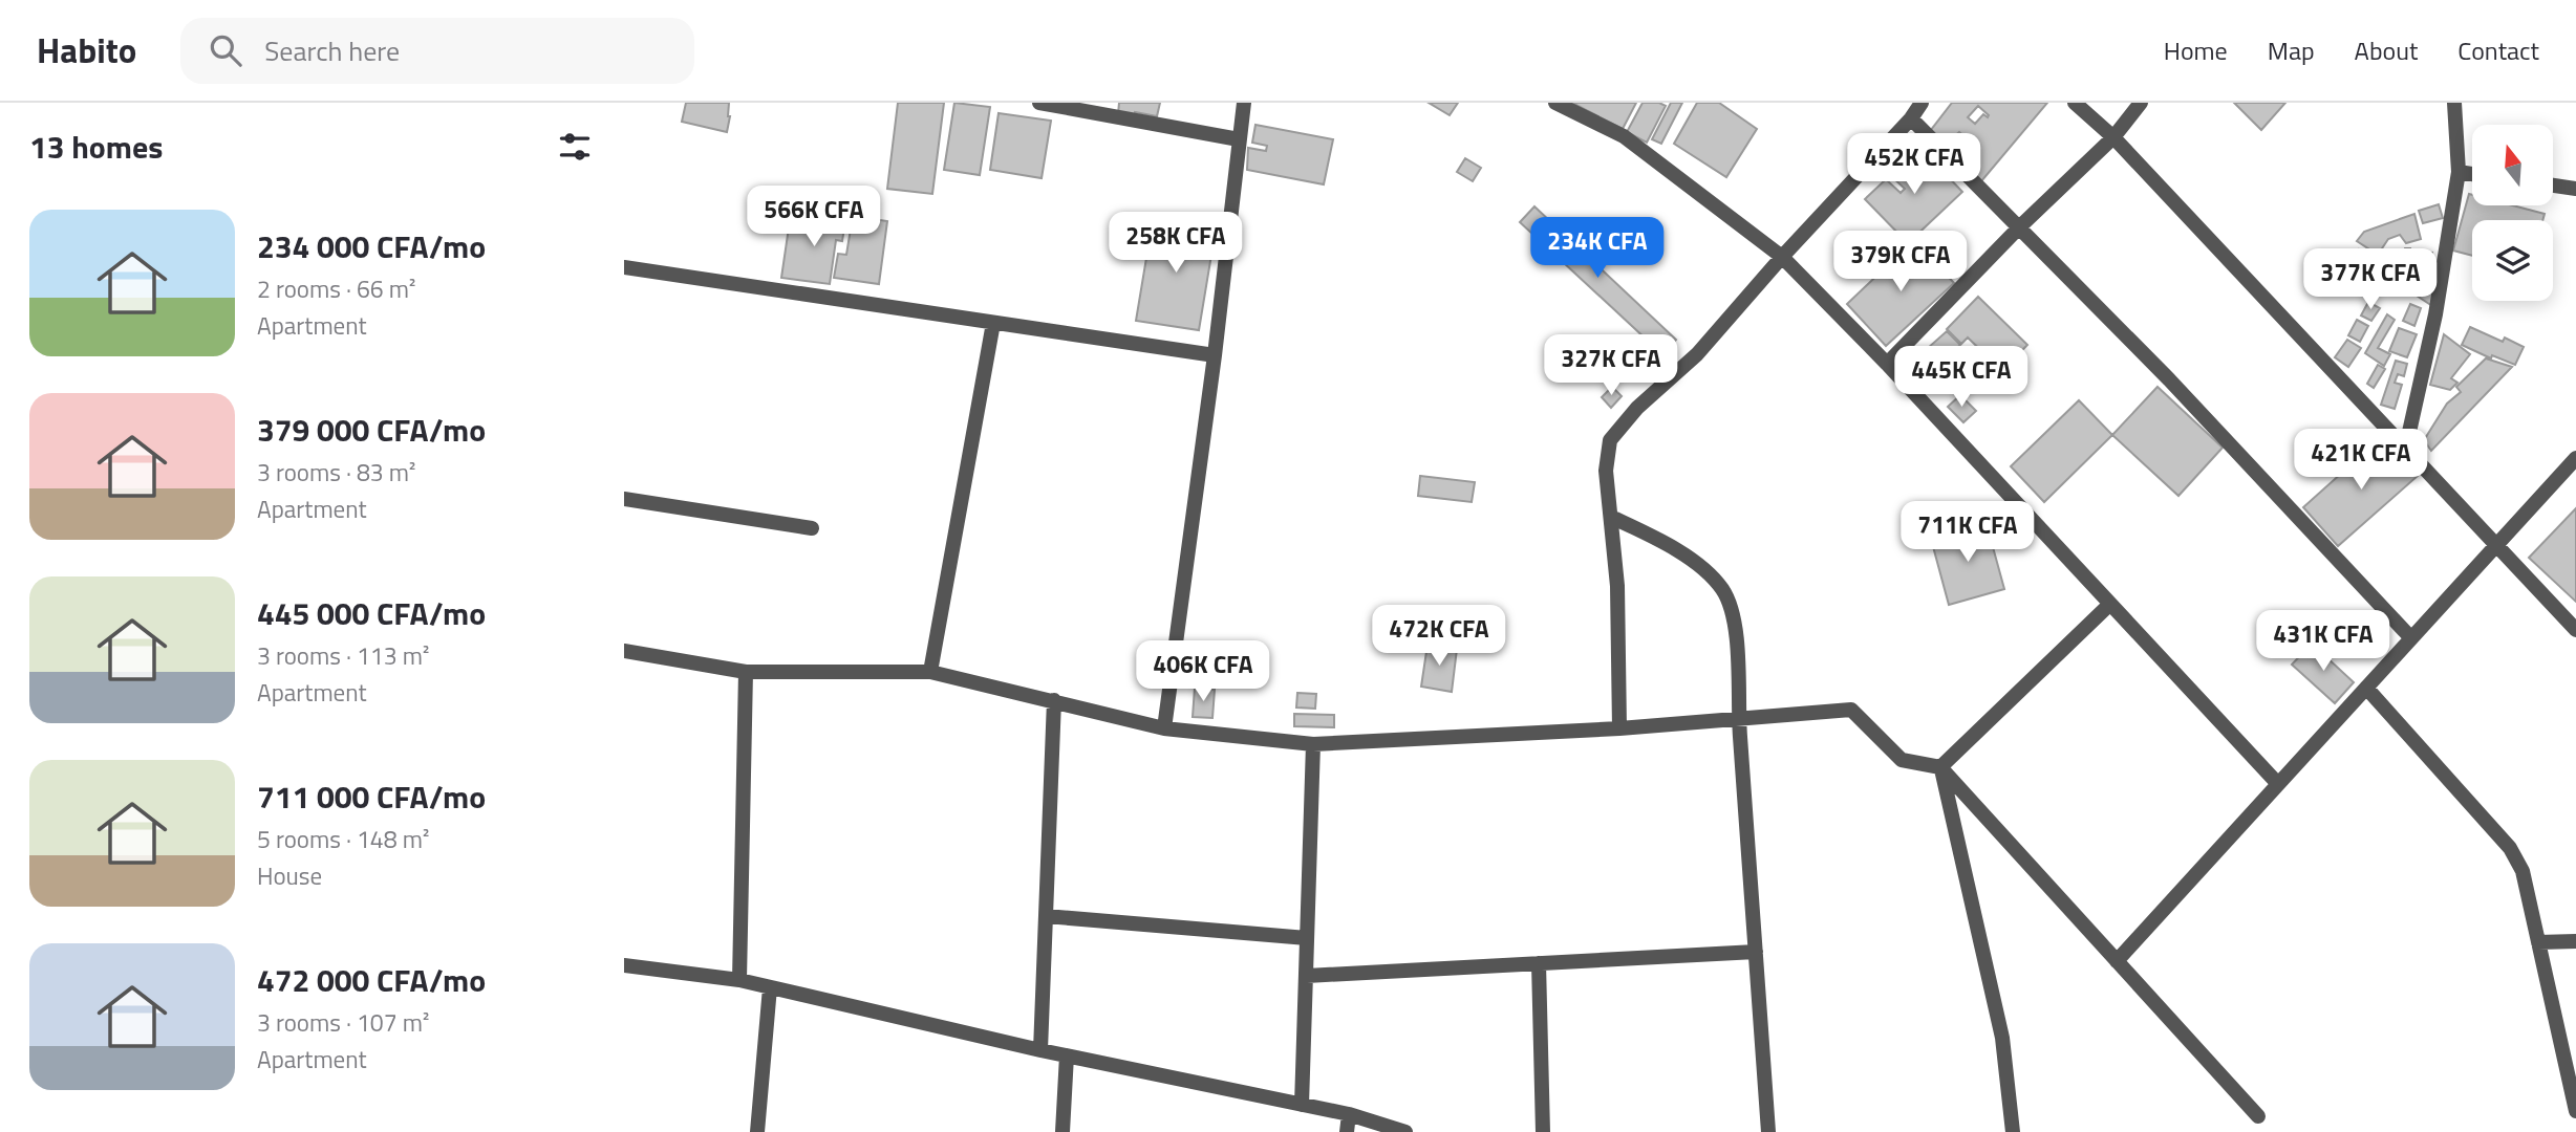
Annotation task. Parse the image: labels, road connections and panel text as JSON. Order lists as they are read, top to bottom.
{
  "north": "top",
  "page": {
    "header": "Habito",
    "search": "Search here",
    "nav": [
      "Home",
      "Map",
      "About",
      "Contact"
    ],
    "heading": "13 homes",
    "price": [
      "452K CFA",
      "566K CFA",
      "258K CFA",
      "234K CFA",
      "379K CFA",
      "377K CFA",
      "327K CFA",
      "445K CFA",
      "421K CFA",
      "711K CFA",
      "472K CFA",
      "431K CFA",
      "406K CFA"
    ],
    "list": [
      {
        "name": "234 000 CFA/mo",
        "note": "2 rooms · 66 m² · Apartment"
      },
      {
        "name": "379 000 CFA/mo",
        "note": "3 rooms · 83 m² · Apartment"
      },
      {
        "name": "445 000 CFA/mo",
        "note": "3 rooms · 113 m² · Apartment"
      },
      {
        "name": "711 000 CFA/mo",
        "note": "5 rooms · 148 m² · House"
      },
      {
        "name": "472 000 CFA/mo",
        "note": "3 rooms · 107 m² · Apartment"
      }
    ]
  }
}
